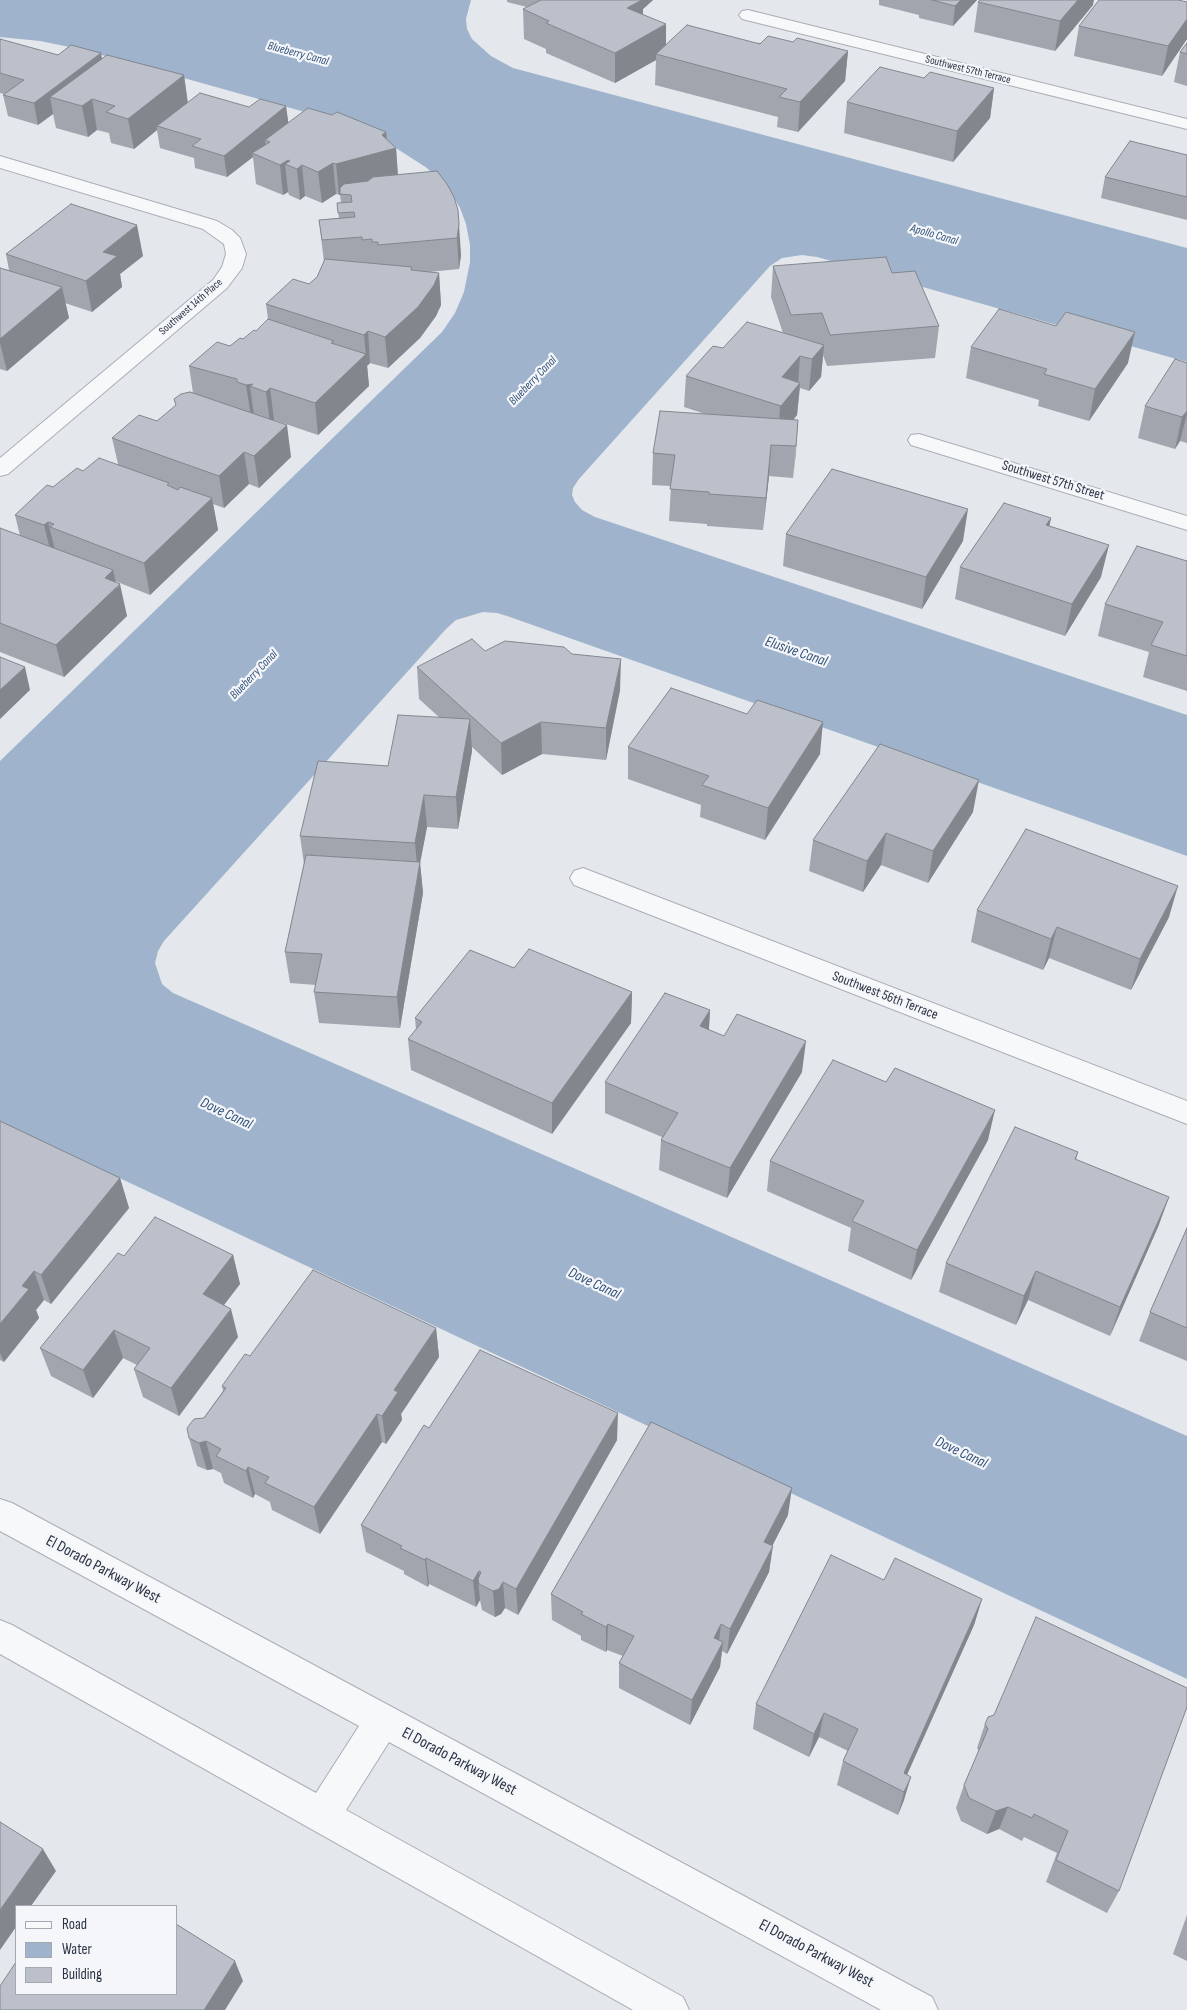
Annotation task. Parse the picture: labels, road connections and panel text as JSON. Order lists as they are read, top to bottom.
{
  "streets": {
    "street": [
      "Southwest 57th Terrace",
      "Southwest 14th Place",
      "Southwest 57th Street",
      "Southwest 56th Terrace",
      "El Dorado Parkway West"
    ]
  },
  "water": [
    "Blueberry Canal",
    "Apollo Canal",
    "Elusive Canal",
    "Dove Canal"
  ],
  "legend": ["Road", "Water", "Building"]
}
